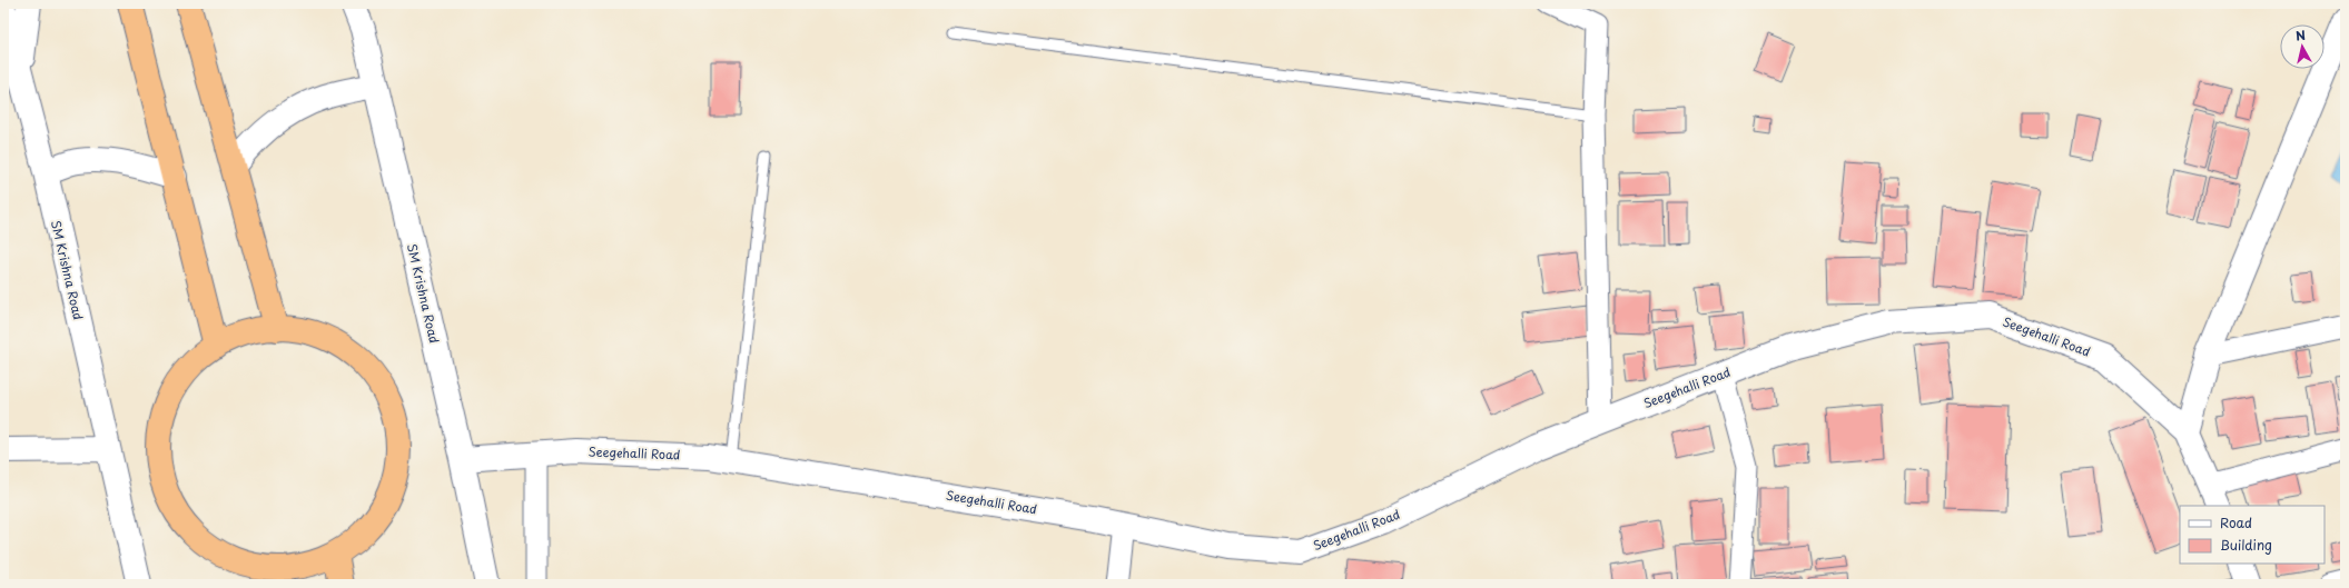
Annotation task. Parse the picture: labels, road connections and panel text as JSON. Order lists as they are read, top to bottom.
{
  "streets": {
    "street": ["SM Krishna Road", "Seegehalli Road"]
  },
  "crossings": [
    ["SM Krishna Road", "Seegehalli Road"]
  ],
  "legend": ["Road", "Building"],
  "north": "top"
}
